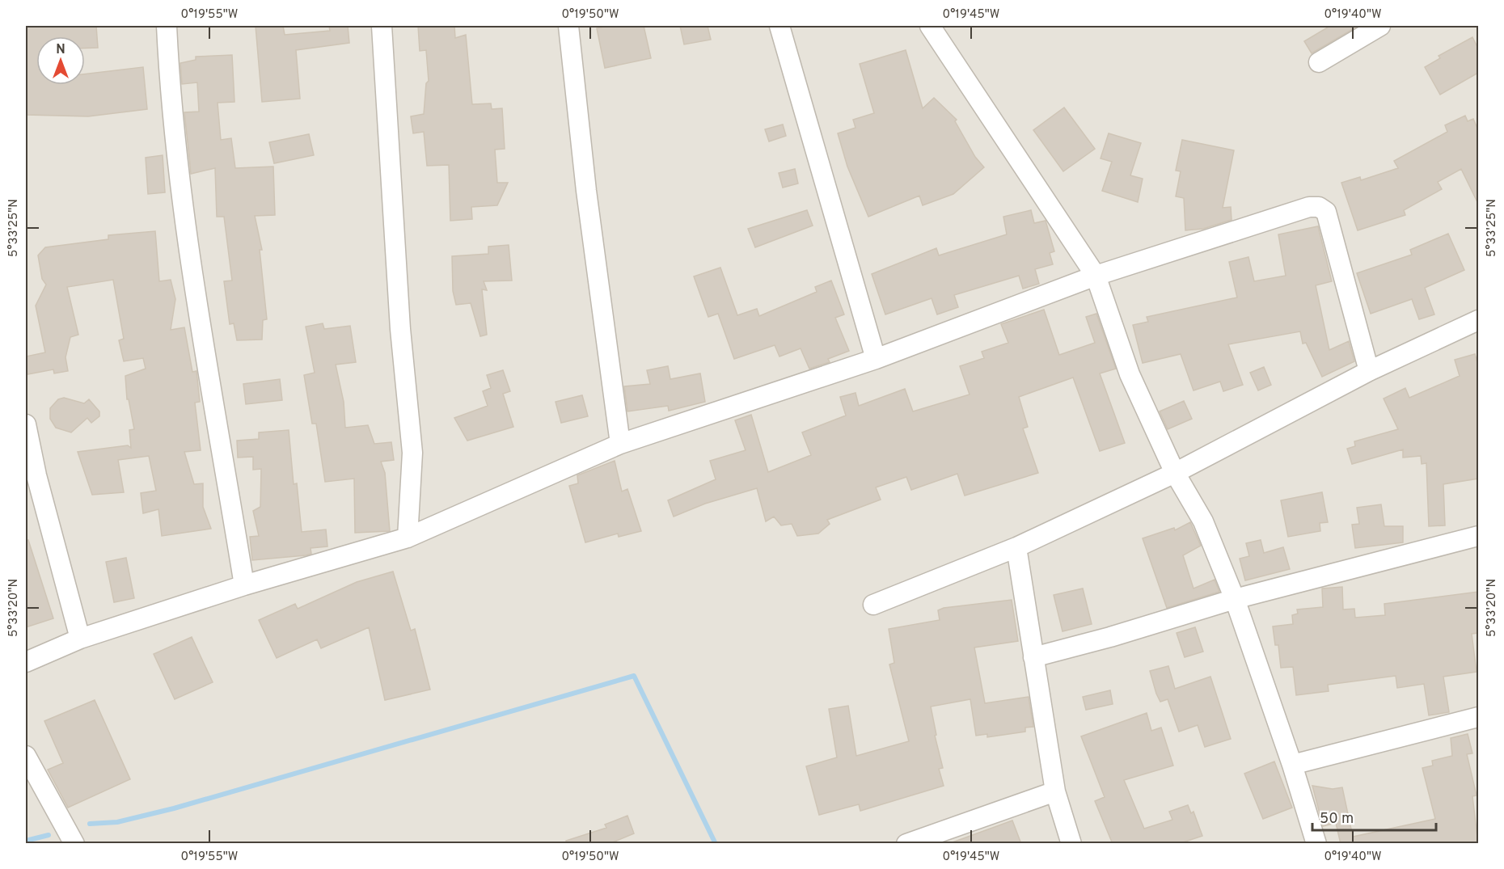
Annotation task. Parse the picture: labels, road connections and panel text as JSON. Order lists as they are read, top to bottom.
{
  "scale_bar": "50 m",
  "north": "top",
  "coordinates": [
    "0°19'55\"W",
    "0°19'50\"W",
    "0°19'45\"W",
    "0°19'40\"W",
    "5°33'25\"N",
    "5°33'20\"N"
  ]
}
